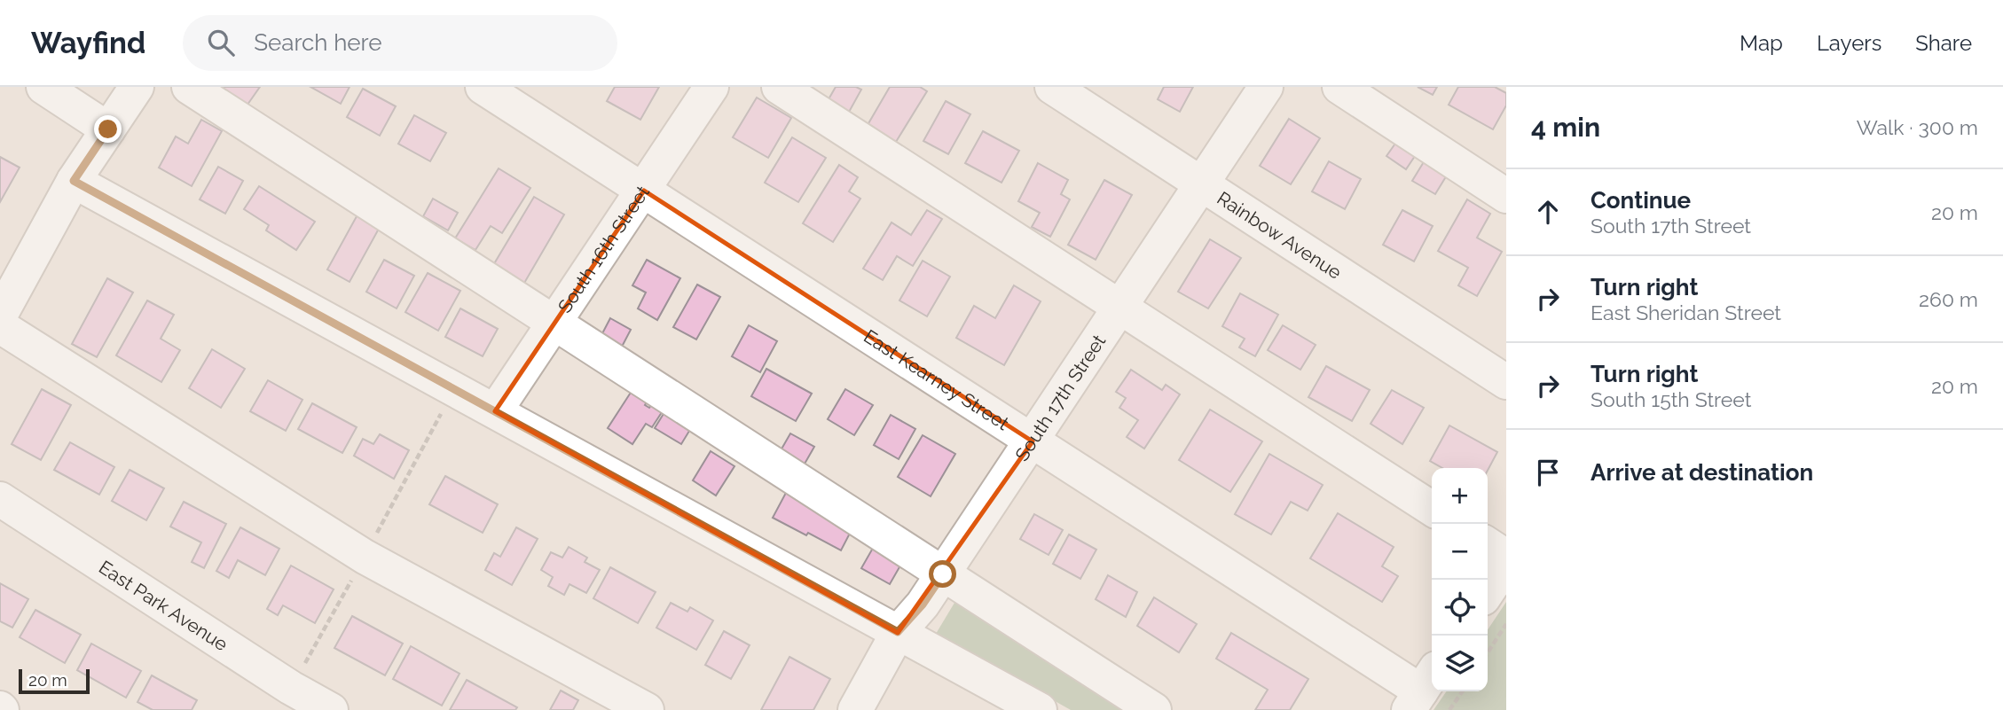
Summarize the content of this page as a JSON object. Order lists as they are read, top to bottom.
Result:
{
  "streets": {
    "street": [
      "Rainbow Avenue",
      "South 16th Street",
      "East Kearney Street",
      "South 17th Street",
      "East Park Avenue"
    ]
  },
  "crossings": [
    ["Rainbow Avenue", "South 17th Street"],
    ["South 16th Street", "East Kearney Street"],
    ["East Kearney Street", "South 17th Street"]
  ],
  "scale_bar": "20 m",
  "page": {
    "header": "Wayfind",
    "search": "Search here",
    "nav": ["Map", "Layers", "Share"],
    "heading": ["4 min", "Walk · 300 m"],
    "list": [
      ["Continue", "South 17th Street", "20 m"],
      ["Turn right", "East Sheridan Street", "260 m"],
      ["Turn right", "South 15th Street", "20 m"],
      "Arrive at destination"
    ],
    "map_buttons": ["+", "−"],
    "scale": "20 m"
  }
}
